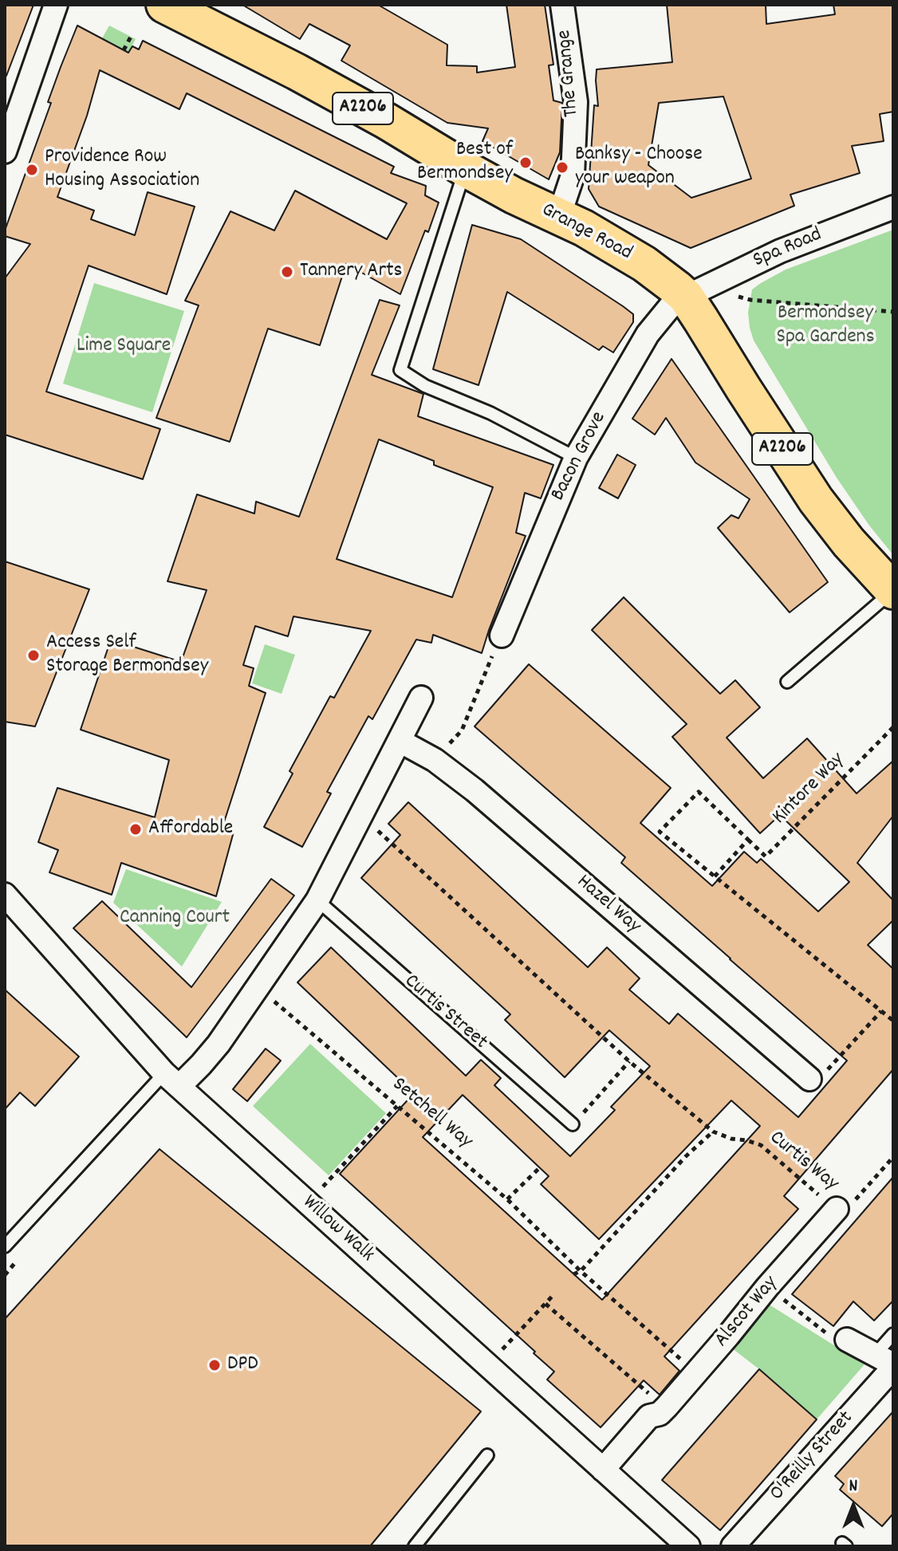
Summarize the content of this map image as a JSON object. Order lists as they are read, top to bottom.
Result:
{
  "streets": {
    "main road": ["A2206", "Grange Road"],
    "street": [
      "The Grange",
      "Spa Road",
      "Bacon Grove",
      "Hazel Way",
      "Willow Walk",
      "Alscot Way",
      "O'Reilly Street"
    ],
    "lane": ["Curtis Street"],
    "path": ["Kintore Way", "Setchell Way", "Curtis Way"]
  },
  "crossings": [
    ["The Grange", "Grange Road"],
    ["Grange Road", "Spa Road"],
    ["Grange Road", "Bacon Grove"],
    ["Spa Road", "Bacon Grove"],
    ["Setchell Way", "Alscot Way"],
    ["Curtis Way", "Alscot Way"],
    ["Willow Walk", "Alscot Way"]
  ],
  "parks": ["Bermondsey Spa Gardens", "Lime Square", "Canning Court"],
  "places": [
    "Best of Bermondsey",
    "Banksy - Choose your weapon",
    "Providence Row Housing Association",
    "Tannery Arts",
    "Access Self Storage Bermondsey",
    "Affordable",
    "DPD"
  ],
  "north": "top"
}
